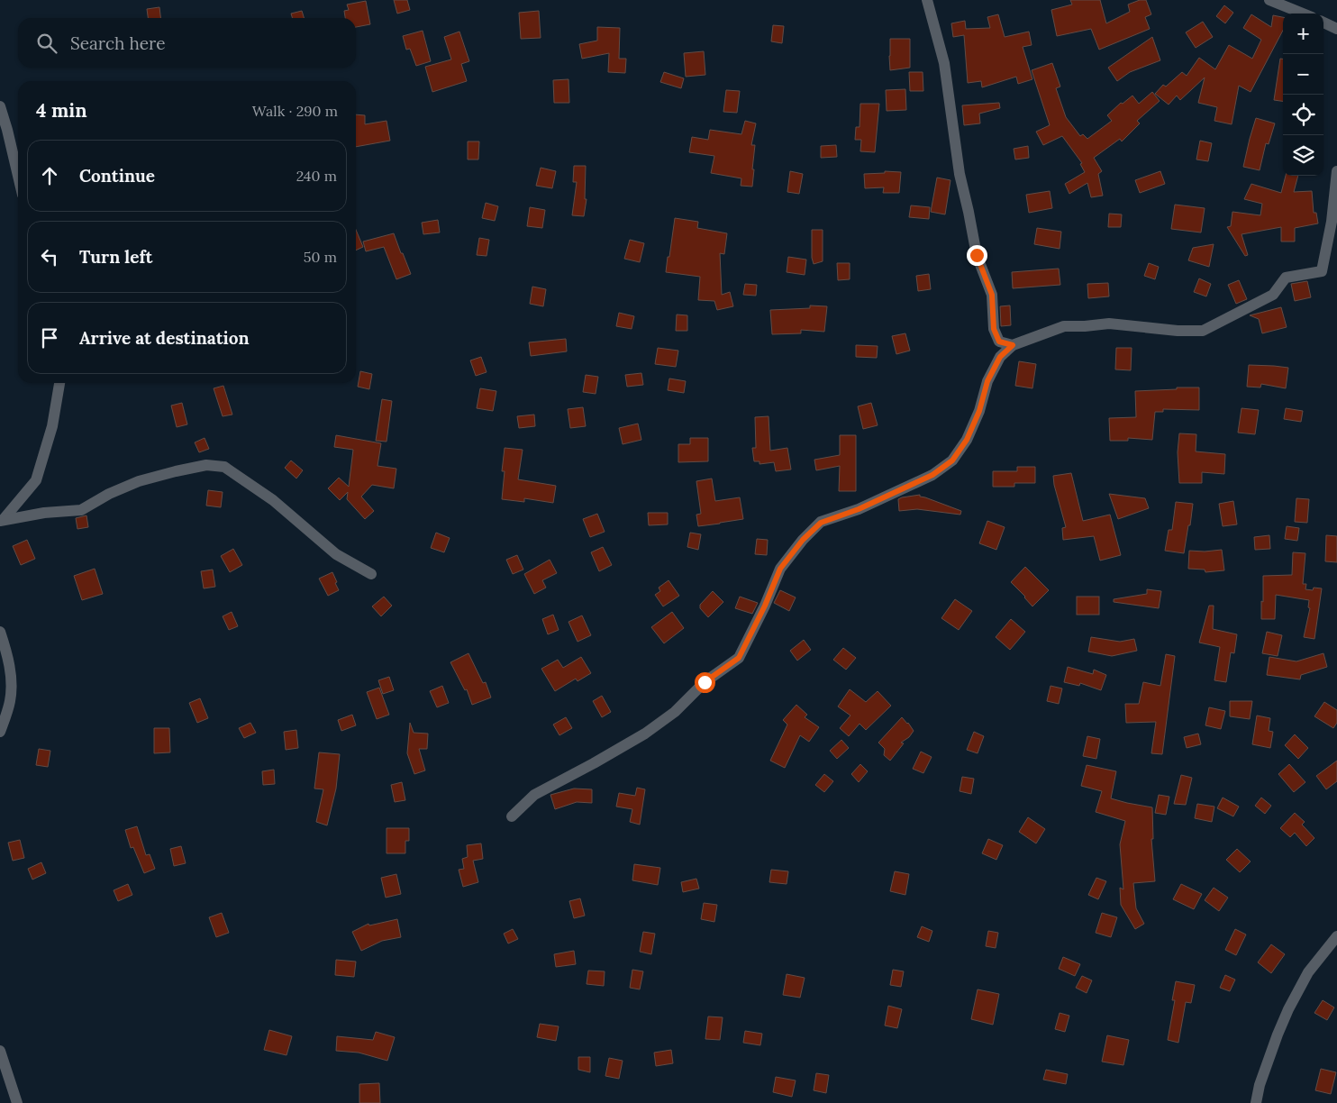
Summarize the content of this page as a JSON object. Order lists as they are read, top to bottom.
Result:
{
  "page": {
    "map_buttons": ["+", "−"],
    "search": "Search here",
    "heading": ["4 min", "Walk · 290 m"],
    "list": [
      ["Continue", "240 m"],
      ["Turn left", "50 m"],
      "Arrive at destination"
    ]
  }
}
